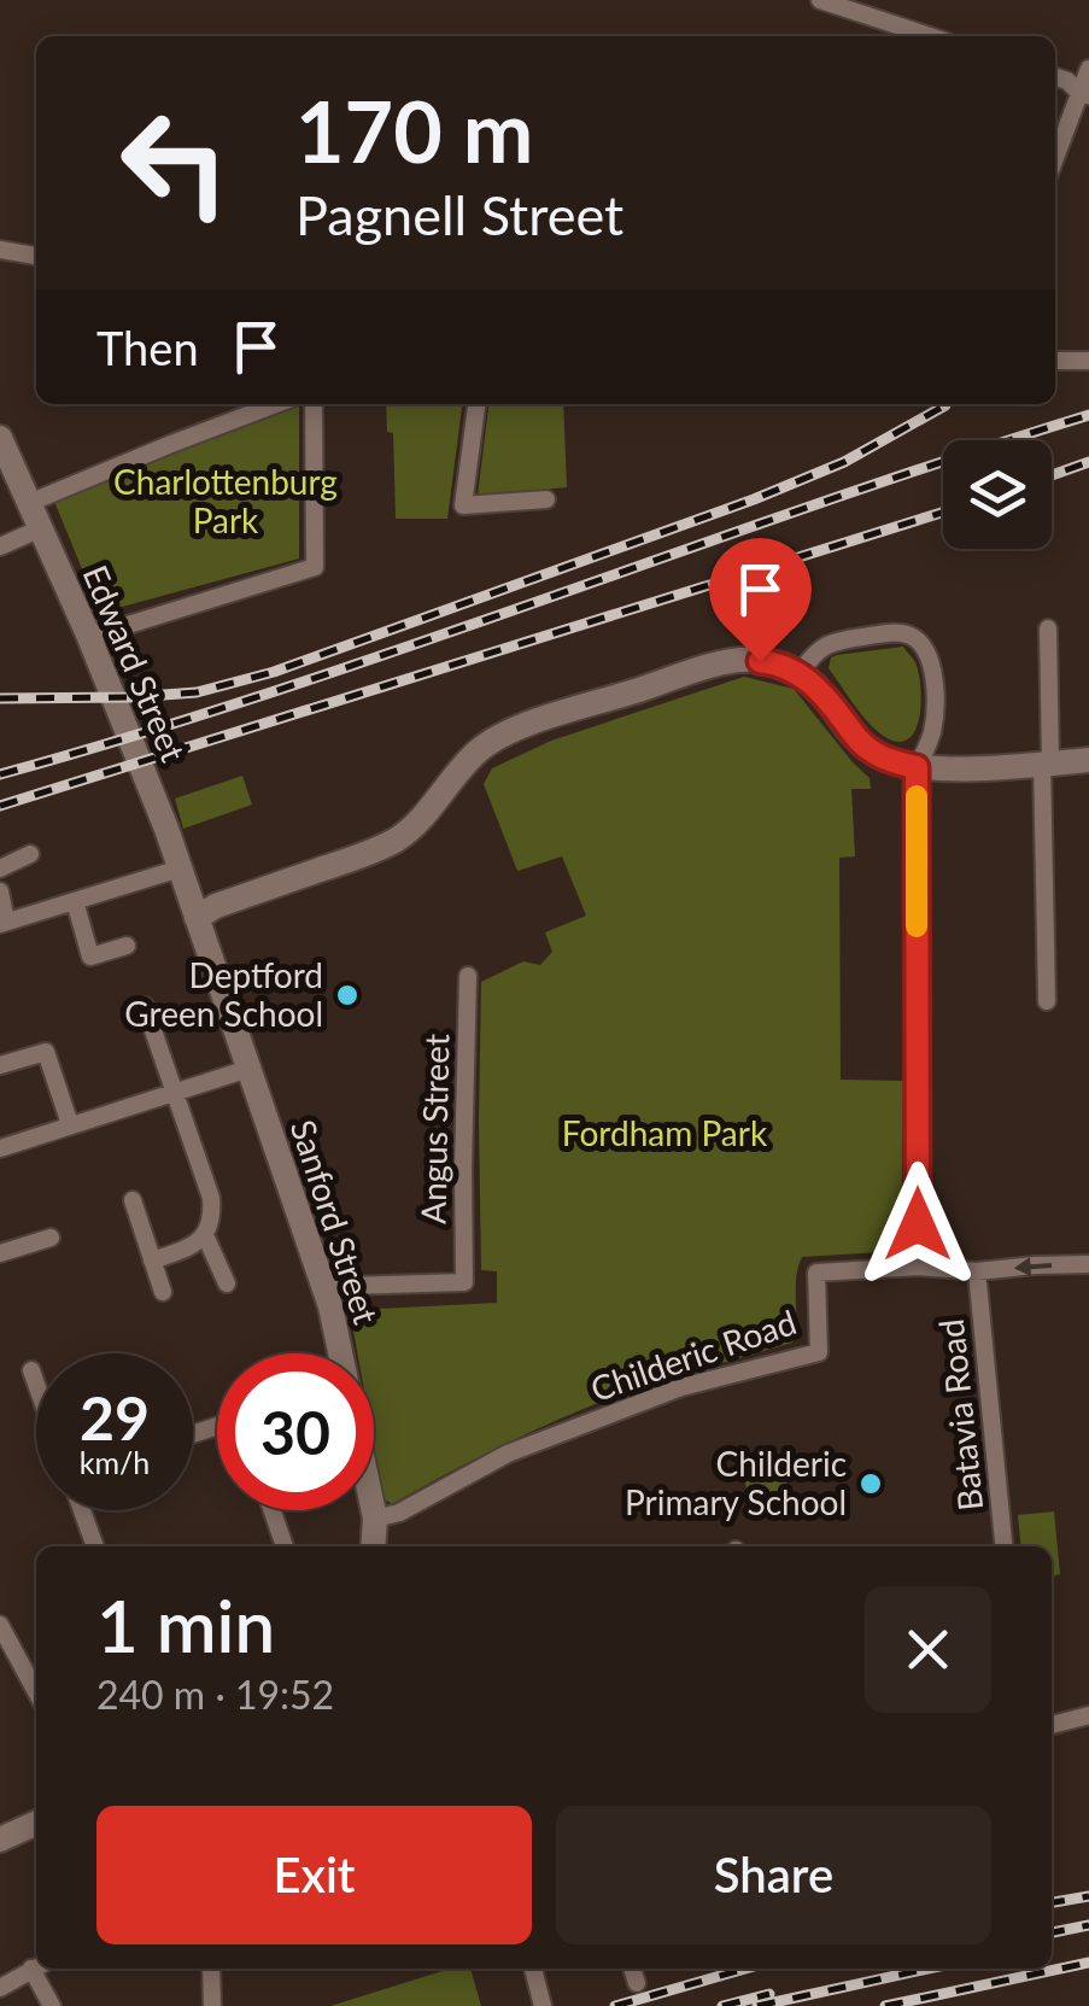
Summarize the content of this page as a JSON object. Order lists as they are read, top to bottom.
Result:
{
  "streets": {
    "main road": ["Edward Street", "Sanford Street"],
    "street": ["Angus Street", "Childeric Road", "Batavia Road"]
  },
  "crossings": [
    ["Edward Street", "Sanford Street"],
    ["Angus Street", "Sanford Street"],
    ["Sanford Street", "Childeric Road"],
    ["Childeric Road", "Batavia Road"]
  ],
  "parks": ["Charlottenburg Park", "Fordham Park"],
  "places": ["Deptford Green School", "Childeric Primary School"],
  "page": {
    "turn": ["170 m", "Pagnell Street"],
    "then": "Then",
    "speed": "29 km/h",
    "limit": "30",
    "heading": ["1 min", "240 m · 19:52"],
    "buttons": ["Exit", "Share"]
  }
}
